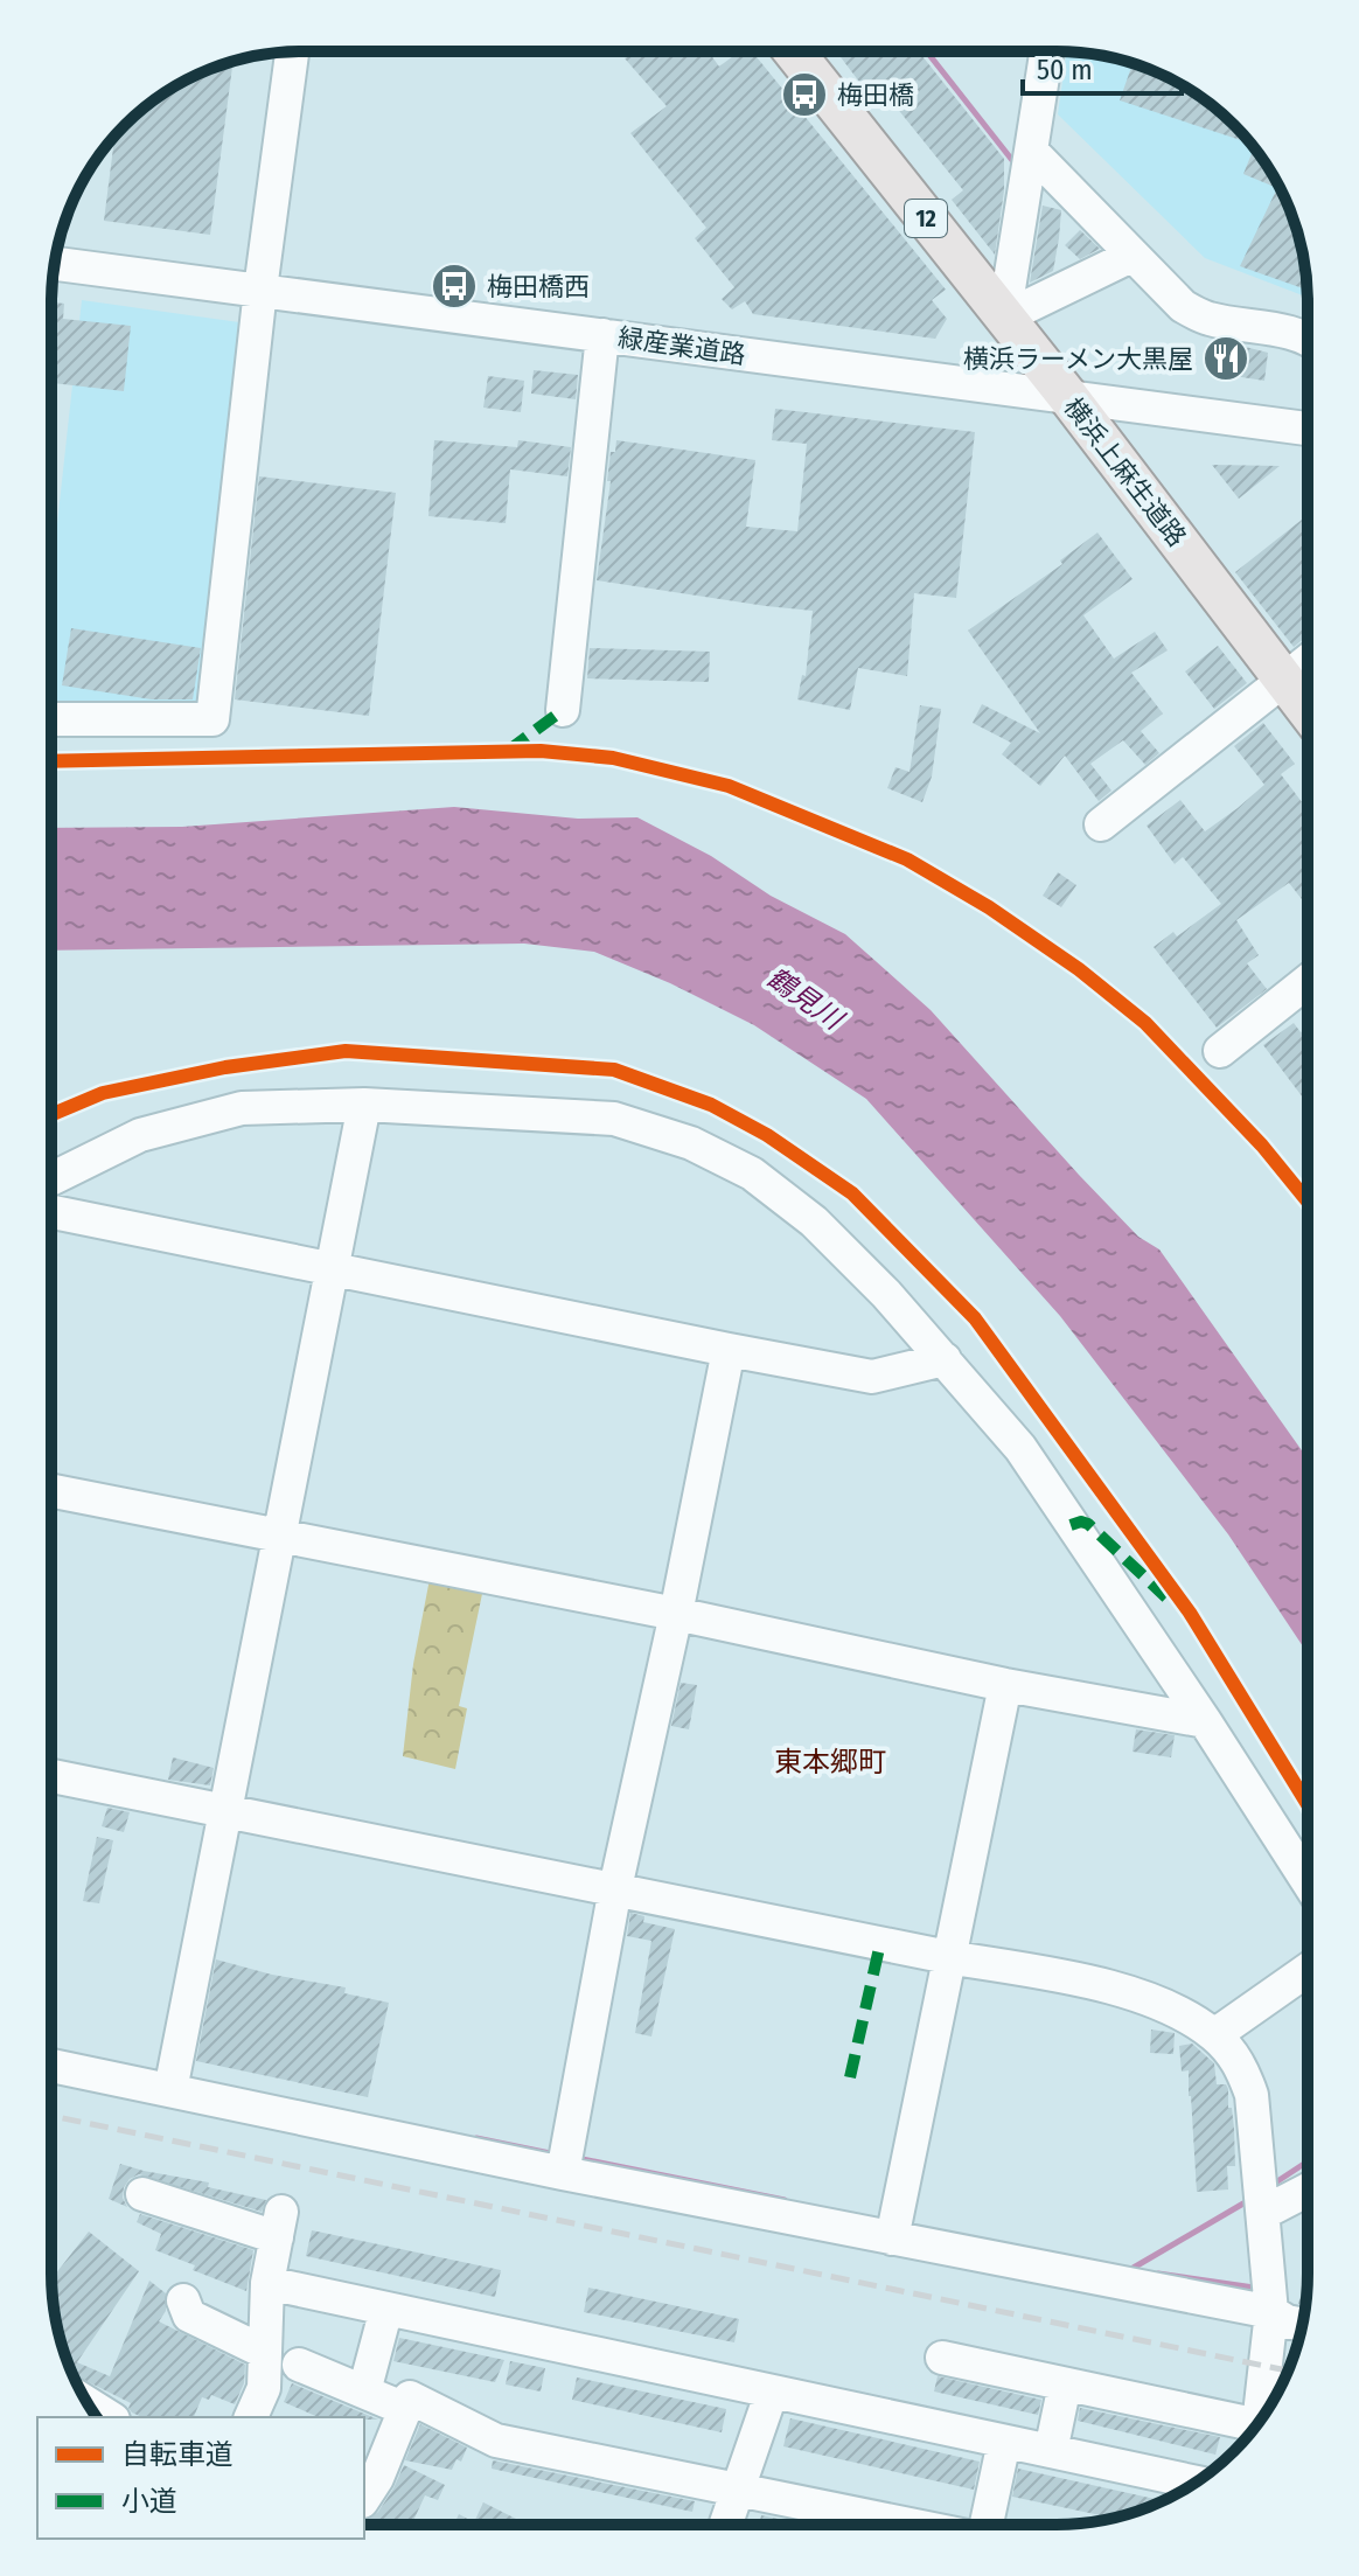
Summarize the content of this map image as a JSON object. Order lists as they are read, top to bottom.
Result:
{
  "streets": {
    "main road": ["12", "横浜上麻生道路"],
    "street": ["緑産業道路"]
  },
  "crossings": [
    ["緑産業道路", "横浜上麻生道路"]
  ],
  "districts": ["東本郷町"],
  "water": ["鶴見川"],
  "places": {
    "bus stop": ["梅田橋", "梅田橋西"],
    "restaurant": ["横浜ラーメン大黒屋"]
  },
  "legend": ["自転車道", "小道"],
  "scale_bar": "50 m"
}
